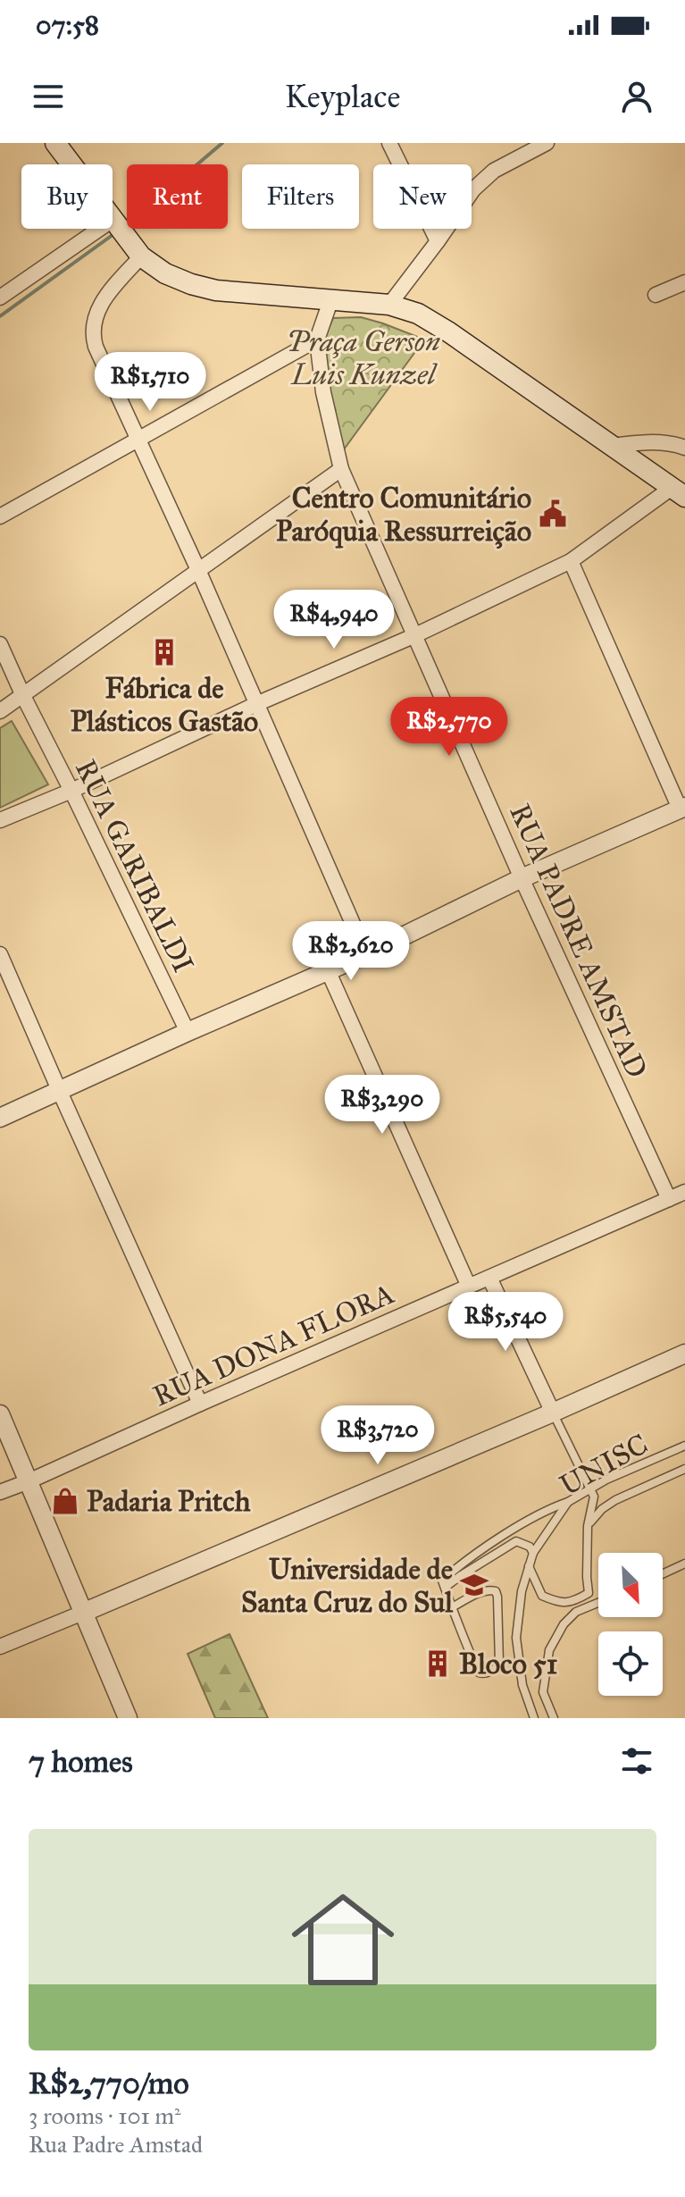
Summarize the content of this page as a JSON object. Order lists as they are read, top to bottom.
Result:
{
  "streets": {
    "street": ["RUA GARIBALDI", "RUA PADRE AMSTAD", "RUA DONA FLORA"],
    "lane": ["UNISC"]
  },
  "crossings": [
    ["RUA PADRE AMSTAD", "RUA DONA FLORA"]
  ],
  "parks": ["Praça Gerson Luis Kunzel"],
  "places": {
    "public building": ["Centro Comunitário Paróquia Ressurreição"],
    "building": ["Fábrica de Plásticos Gastão", "Bloco 51"],
    "shop": ["Padaria Pritch"],
    "school or university": ["Universidade de Santa Cruz do Sul"]
  },
  "north": "bottom right",
  "page": {
    "status": "07:58",
    "header": "Keyplace",
    "chip": [
      "Buy",
      "Rent",
      "Filters",
      "New"
    ],
    "price": [
      "R$1,710",
      "R$4,940",
      "R$2,770",
      "R$2,620",
      "R$3,290",
      "R$5,540",
      "R$3,720"
    ],
    "heading": "7 homes",
    "list": [
      {
        "name": "R$2,770/mo",
        "note": "3 rooms · 101 m² · Rua Padre Amstad"
      }
    ]
  }
}
